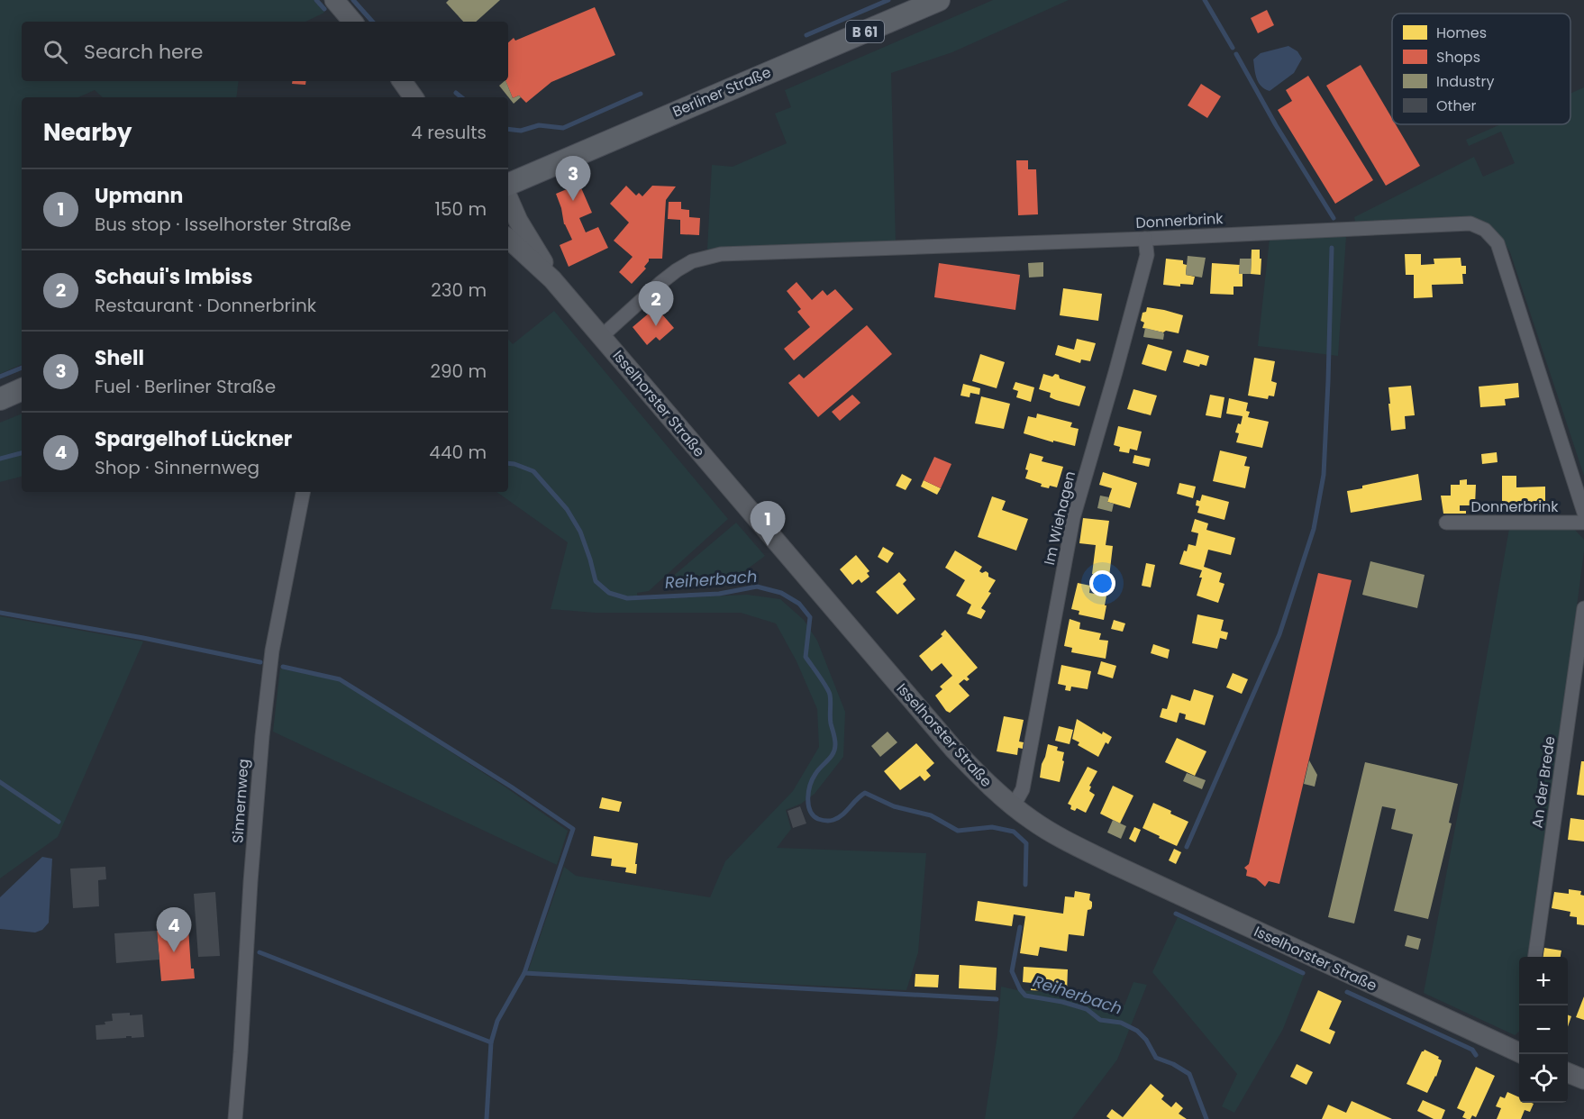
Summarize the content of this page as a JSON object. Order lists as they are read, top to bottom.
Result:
{
  "streets": {
    "main road": ["B 61", "Berliner Straße"],
    "street": [
      "Donnerbrink",
      "Isselhorster Straße",
      "Im Wiehagen",
      "An der Brede",
      "Sinnernweg"
    ]
  },
  "crossings": [
    ["Donnerbrink", "Isselhorster Straße"],
    ["Donnerbrink", "Im Wiehagen"],
    ["Isselhorster Straße", "Im Wiehagen"]
  ],
  "water": ["Reiherbach"],
  "legend": [
    "Homes",
    "Shops",
    "Industry",
    "Other"
  ],
  "page": {
    "search": "Search here",
    "heading": ["Nearby", "4 results"],
    "pins": [
      "3",
      "2",
      "1",
      "4"
    ],
    "list": [
      {
        "mark": "1",
        "name": "Upmann",
        "note": "Bus stop · Isselhorster Straße",
        "value": "150 m"
      },
      {
        "mark": "2",
        "name": "Schaui's Imbiss",
        "note": "Restaurant · Donnerbrink",
        "value": "230 m"
      },
      {
        "mark": "3",
        "name": "Shell",
        "note": "Fuel · Berliner Straße",
        "value": "290 m"
      },
      {
        "mark": "4",
        "name": "Spargelhof Lückner",
        "note": "Shop · Sinnernweg",
        "value": "440 m"
      }
    ],
    "map_buttons": ["+", "−"]
  }
}
